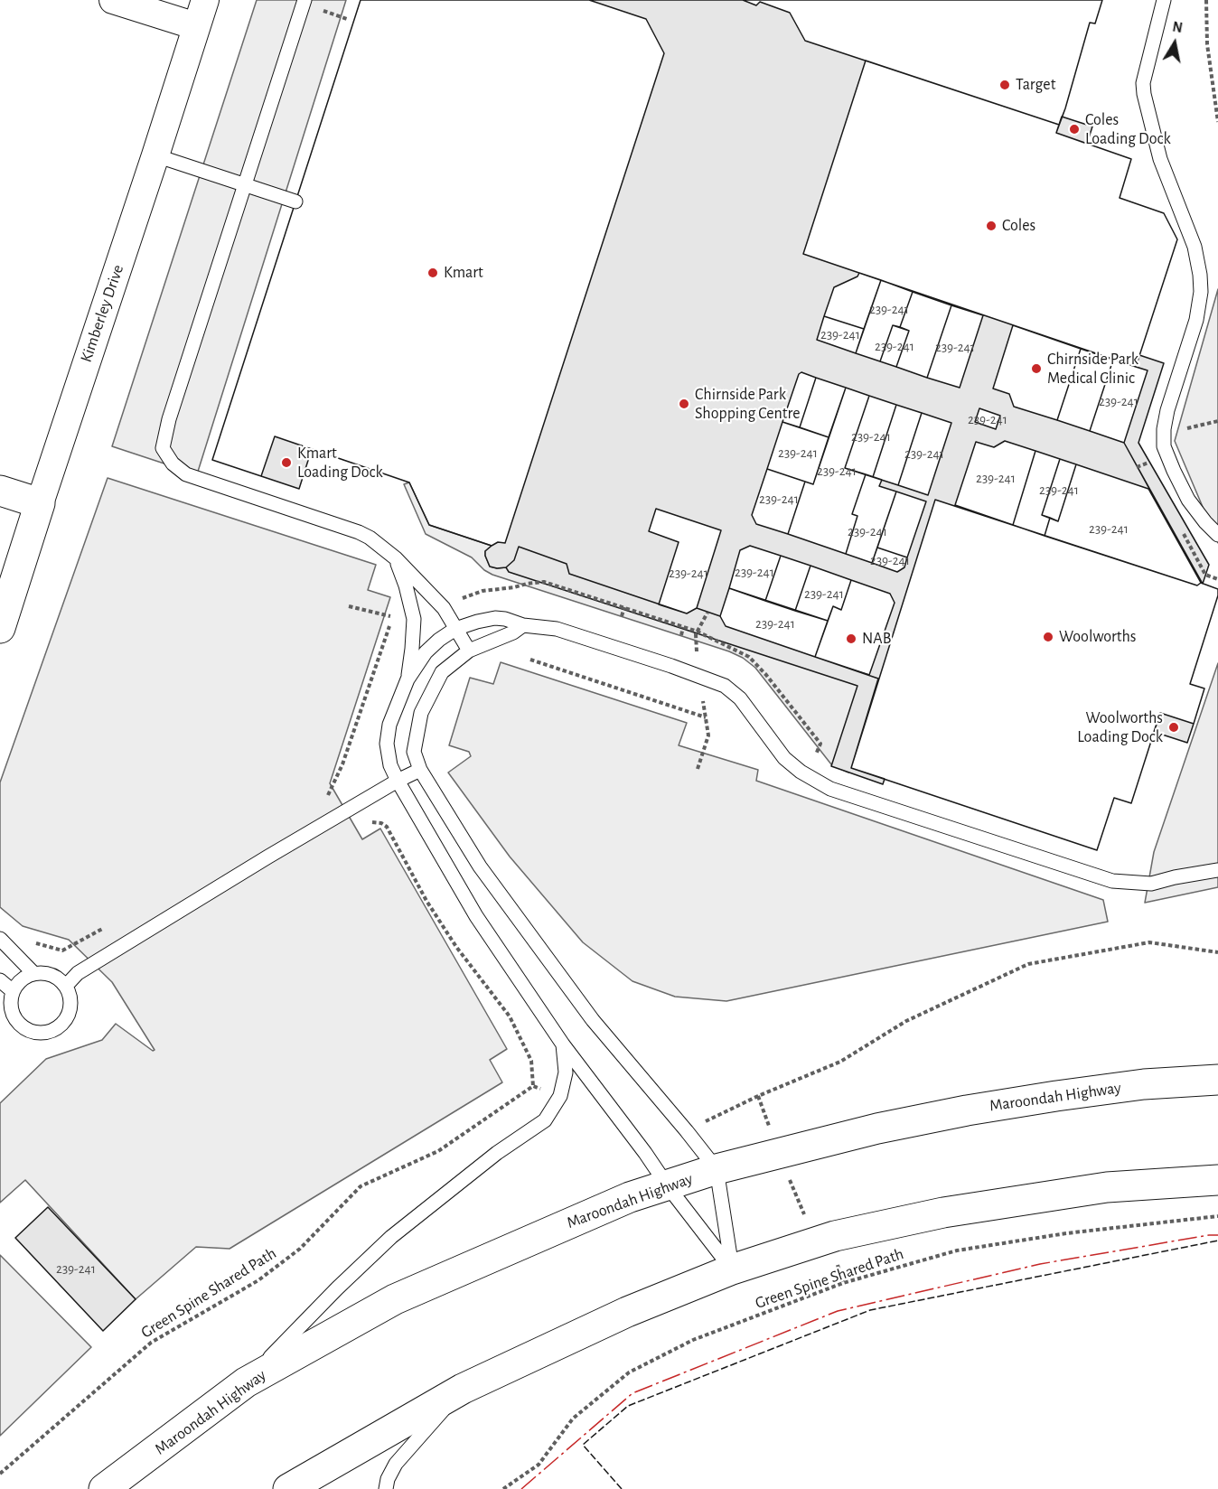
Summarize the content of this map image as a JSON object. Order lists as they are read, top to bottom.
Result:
{
  "streets": {
    "main road": ["Kimberley Drive", "Maroondah Highway"],
    "path": ["Green Spine Shared Path"]
  },
  "places": [
    "Target",
    "Coles Loading Dock",
    "Coles",
    "Kmart",
    "Chirnside Park Medical Clinic",
    "Chirnside Park Shopping Centre",
    "Kmart Loading Dock",
    "Woolworths",
    "NAB",
    "Woolworths Loading Dock"
  ],
  "house_numbers": [
    "239-241",
    "239-241",
    "239-241",
    "239-241",
    "239-241",
    "239-241",
    "239-241",
    "239-241",
    "239-241",
    "239-241",
    "239-241",
    "239-241",
    "239-241",
    "239-241",
    "239-241",
    "239-241",
    "239-241",
    "239-241",
    "239-241",
    "239-241",
    "239-241"
  ],
  "north": "top"
}
